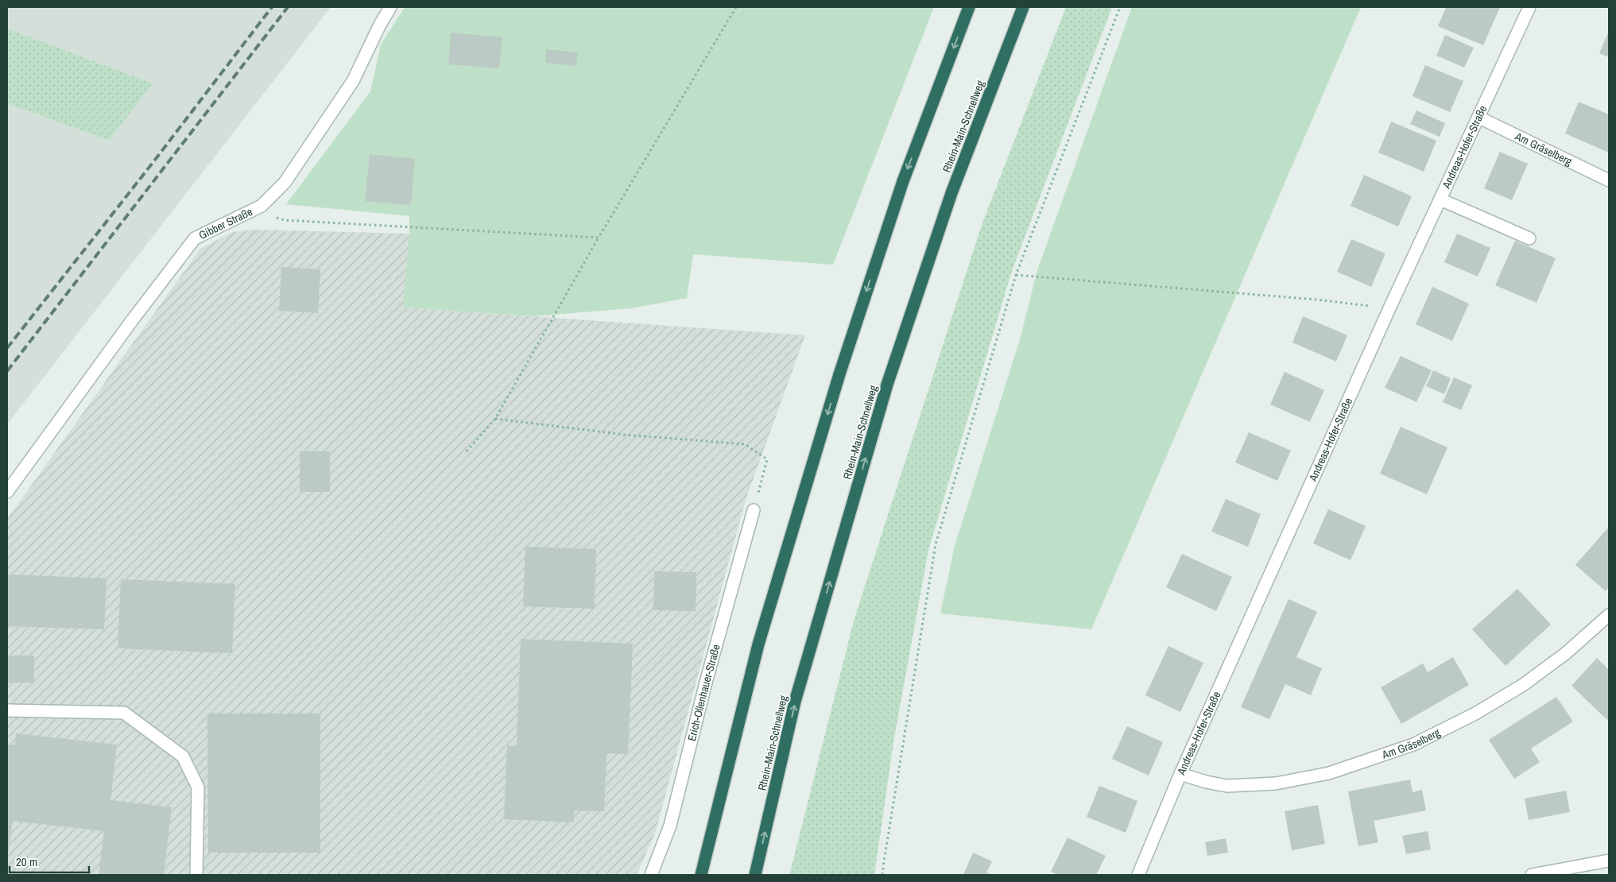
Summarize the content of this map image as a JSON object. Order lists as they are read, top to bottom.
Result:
{
  "streets": {
    "highway": ["Rhein-Main-Schnellweg"],
    "street": [
      "Andreas-Hofer-Straße",
      "Am Gräselberg",
      "Gibber Straße",
      "Erich-Ollenhauer-Straße"
    ]
  },
  "crossings": [
    ["Andreas-Hofer-Straße", "Am Gräselberg"]
  ],
  "scale_bar": "20 m"
}
